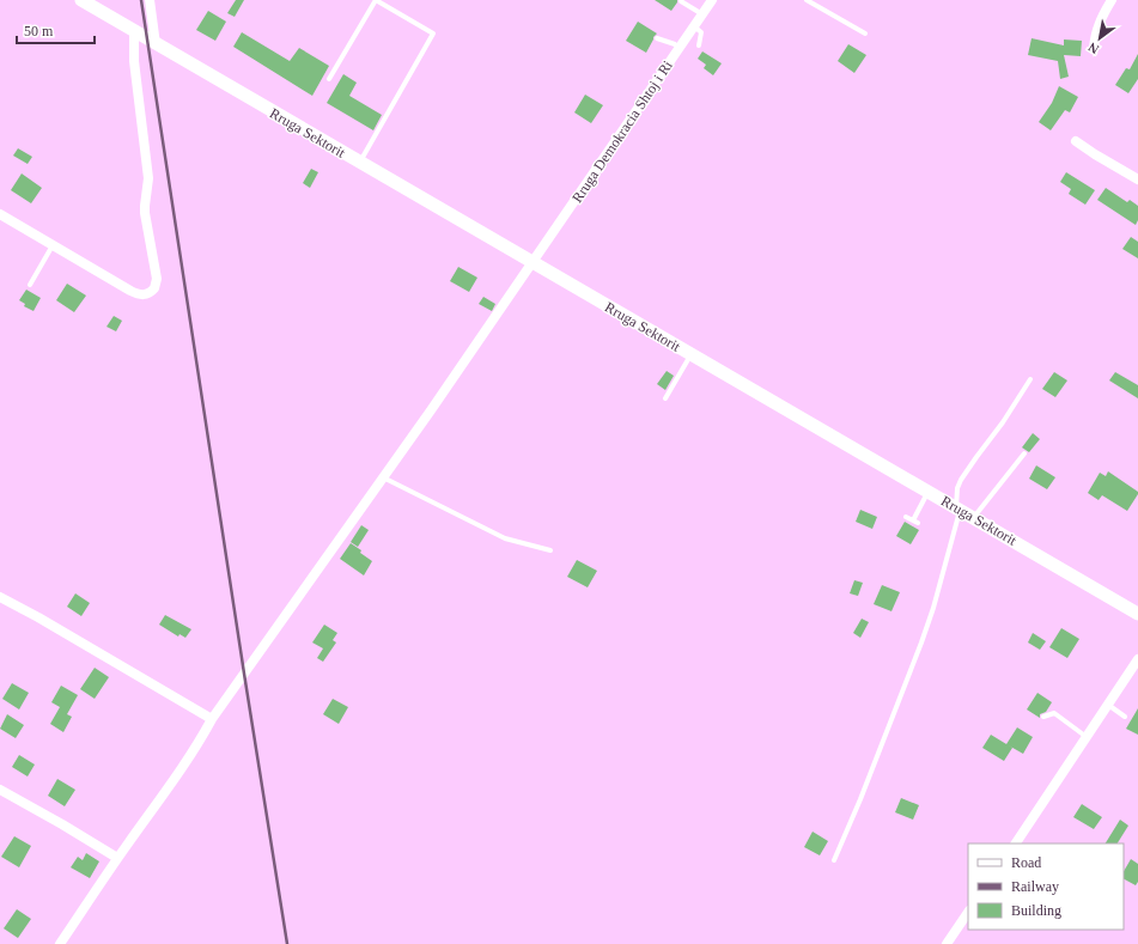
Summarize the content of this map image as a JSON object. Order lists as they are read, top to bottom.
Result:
{
  "streets": {
    "street": ["Rruga Demokracia Shtoj i Ri", "Rruga Sektorit"]
  },
  "crossings": [
    ["Rruga Demokracia Shtoj i Ri", "Rruga Sektorit"]
  ],
  "legend": ["Road", "Railway", "Building"],
  "scale_bar": "50 m",
  "north": "bottom left"
}
